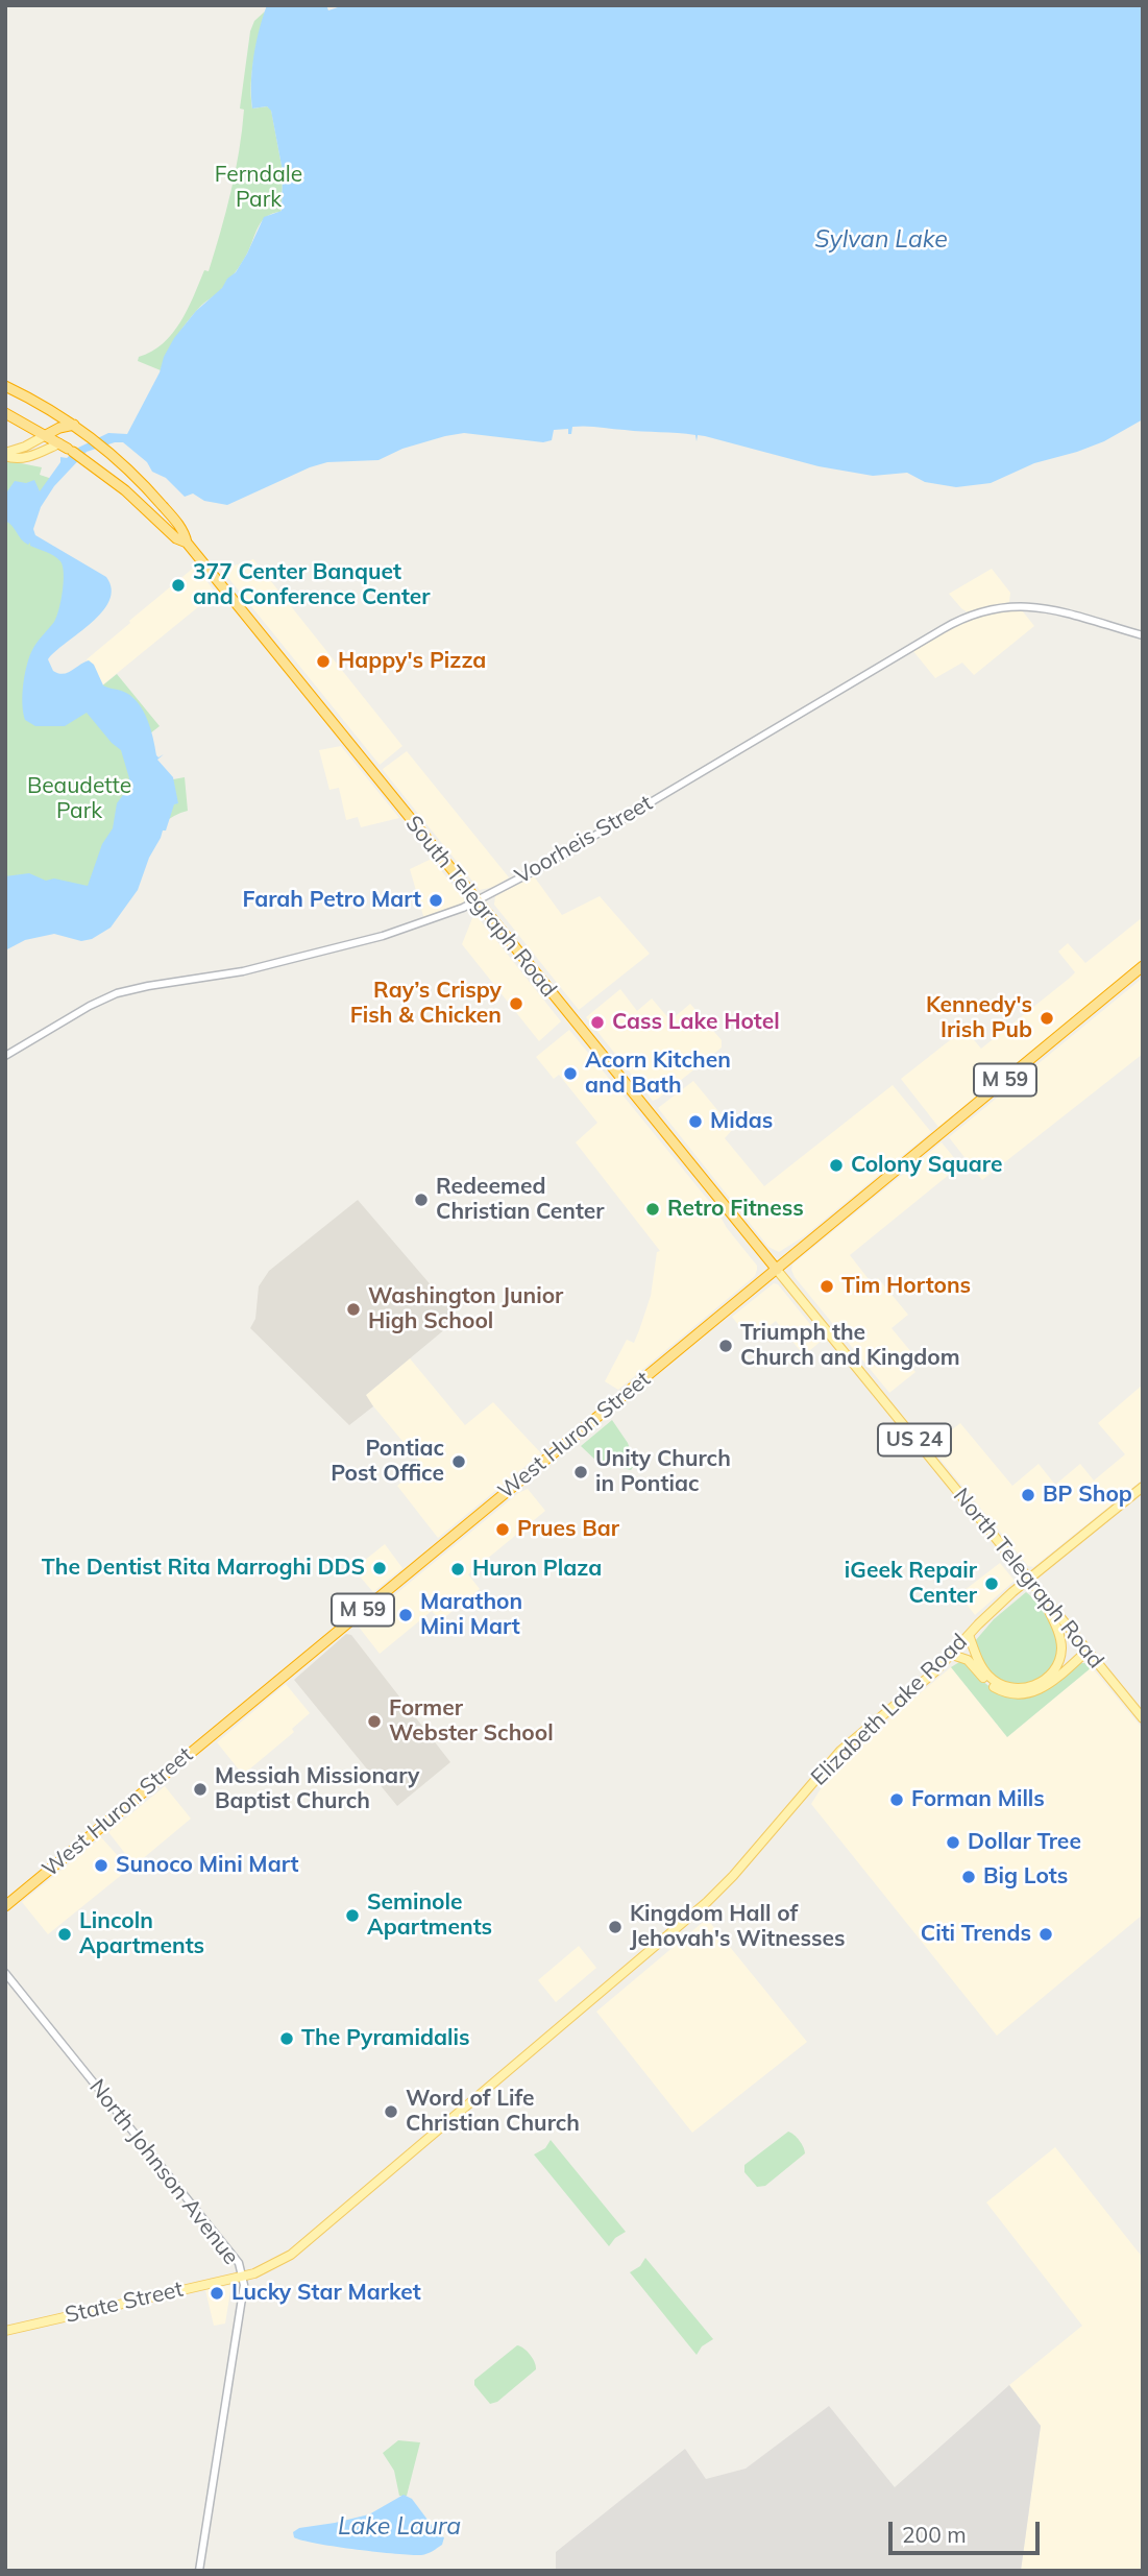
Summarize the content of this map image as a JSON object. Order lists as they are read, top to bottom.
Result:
{
  "streets": {
    "highway": [
      "South Telegraph Road",
      "M 59",
      "West Huron Street",
      "US 24"
    ],
    "main road": ["North Telegraph Road", "Elizabeth Lake Road", "State Street"],
    "street": ["Voorheis Street", "North Johnson Avenue"]
  },
  "crossings": [
    ["Voorheis Street", "South Telegraph Road"],
    ["South Telegraph Road", "West Huron Street"],
    ["South Telegraph Road", "US 24"],
    ["South Telegraph Road", "North Telegraph Road"],
    ["West Huron Street", "North Telegraph Road"],
    ["North Telegraph Road", "Elizabeth Lake Road"],
    ["Elizabeth Lake Road", "North Johnson Avenue"],
    ["Elizabeth Lake Road", "State Street"],
    ["North Johnson Avenue", "State Street"]
  ],
  "water": ["Sylvan Lake", "Lake Laura"],
  "parks": ["Ferndale Park", "Beaudette Park"],
  "places": [
    "377 Center Banquet and Conference Center",
    "Happy's Pizza",
    "Farah Petro Mart",
    "Ray’s Crispy Fish & Chicken",
    "Kennedy's Irish Pub",
    "Cass Lake Hotel",
    "Acorn Kitchen and Bath",
    "Midas",
    "Colony Square",
    "Redeemed Christian Center",
    "Retro Fitness",
    "Tim Hortons",
    "Washington Junior High School",
    "Triumph the Church and Kingdom",
    "Pontiac Post Office",
    "Unity Church in Pontiac",
    "BP Shop",
    "Prues Bar",
    "The Dentist Rita Marroghi DDS",
    "Huron Plaza",
    "iGeek Repair Center",
    "Marathon Mini Mart",
    "Former Webster School",
    "Messiah Missionary Baptist Church",
    "Forman Mills",
    "Dollar Tree",
    "Sunoco Mini Mart",
    "Big Lots",
    "Seminole Apartments",
    "Kingdom Hall of Jehovah's Witnesses",
    "Lincoln Apartments",
    "Citi Trends",
    "The Pyramidalis",
    "Word of Life Christian Church",
    "Lucky Star Market"
  ],
  "scale_bar": "200 m"
}
